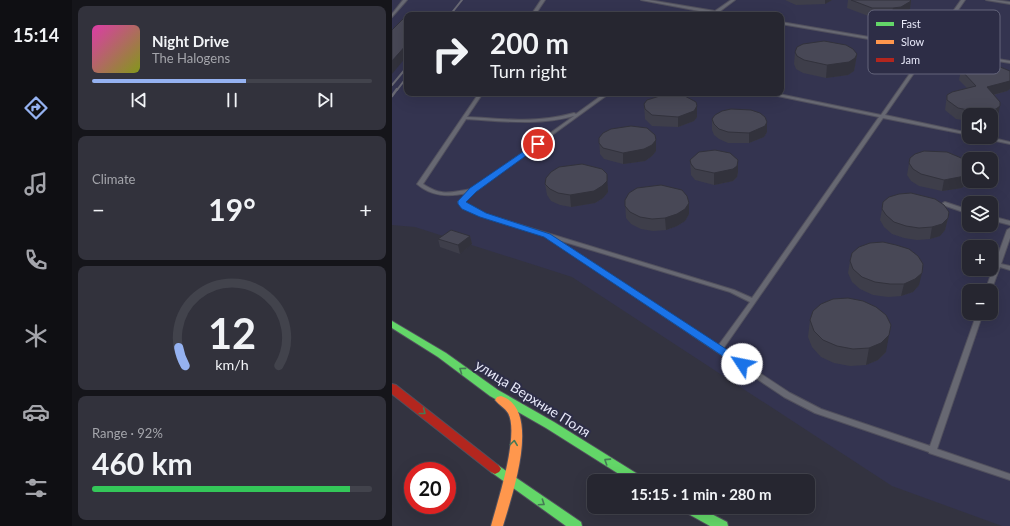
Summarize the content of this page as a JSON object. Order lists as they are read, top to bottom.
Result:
{
  "streets": {
    "main road": ["улица Верхние Поля"]
  },
  "legend": ["Fast", "Slow", "Jam"],
  "page": {
    "tabs": "15:14",
    "turn": ["200 m", "Turn right"],
    "song": ["Night Drive", "The Halogens"],
    "map_buttons": ["+", "−"],
    "tile": [
      "Climate",
      ["Range · 92%", "460 km"]
    ],
    "heat": ["−", "19°", "+"],
    "limit": "20",
    "trip": "15:15 · 1 min · 280 m",
    "gauge": ["12", "km/h"]
  }
}
